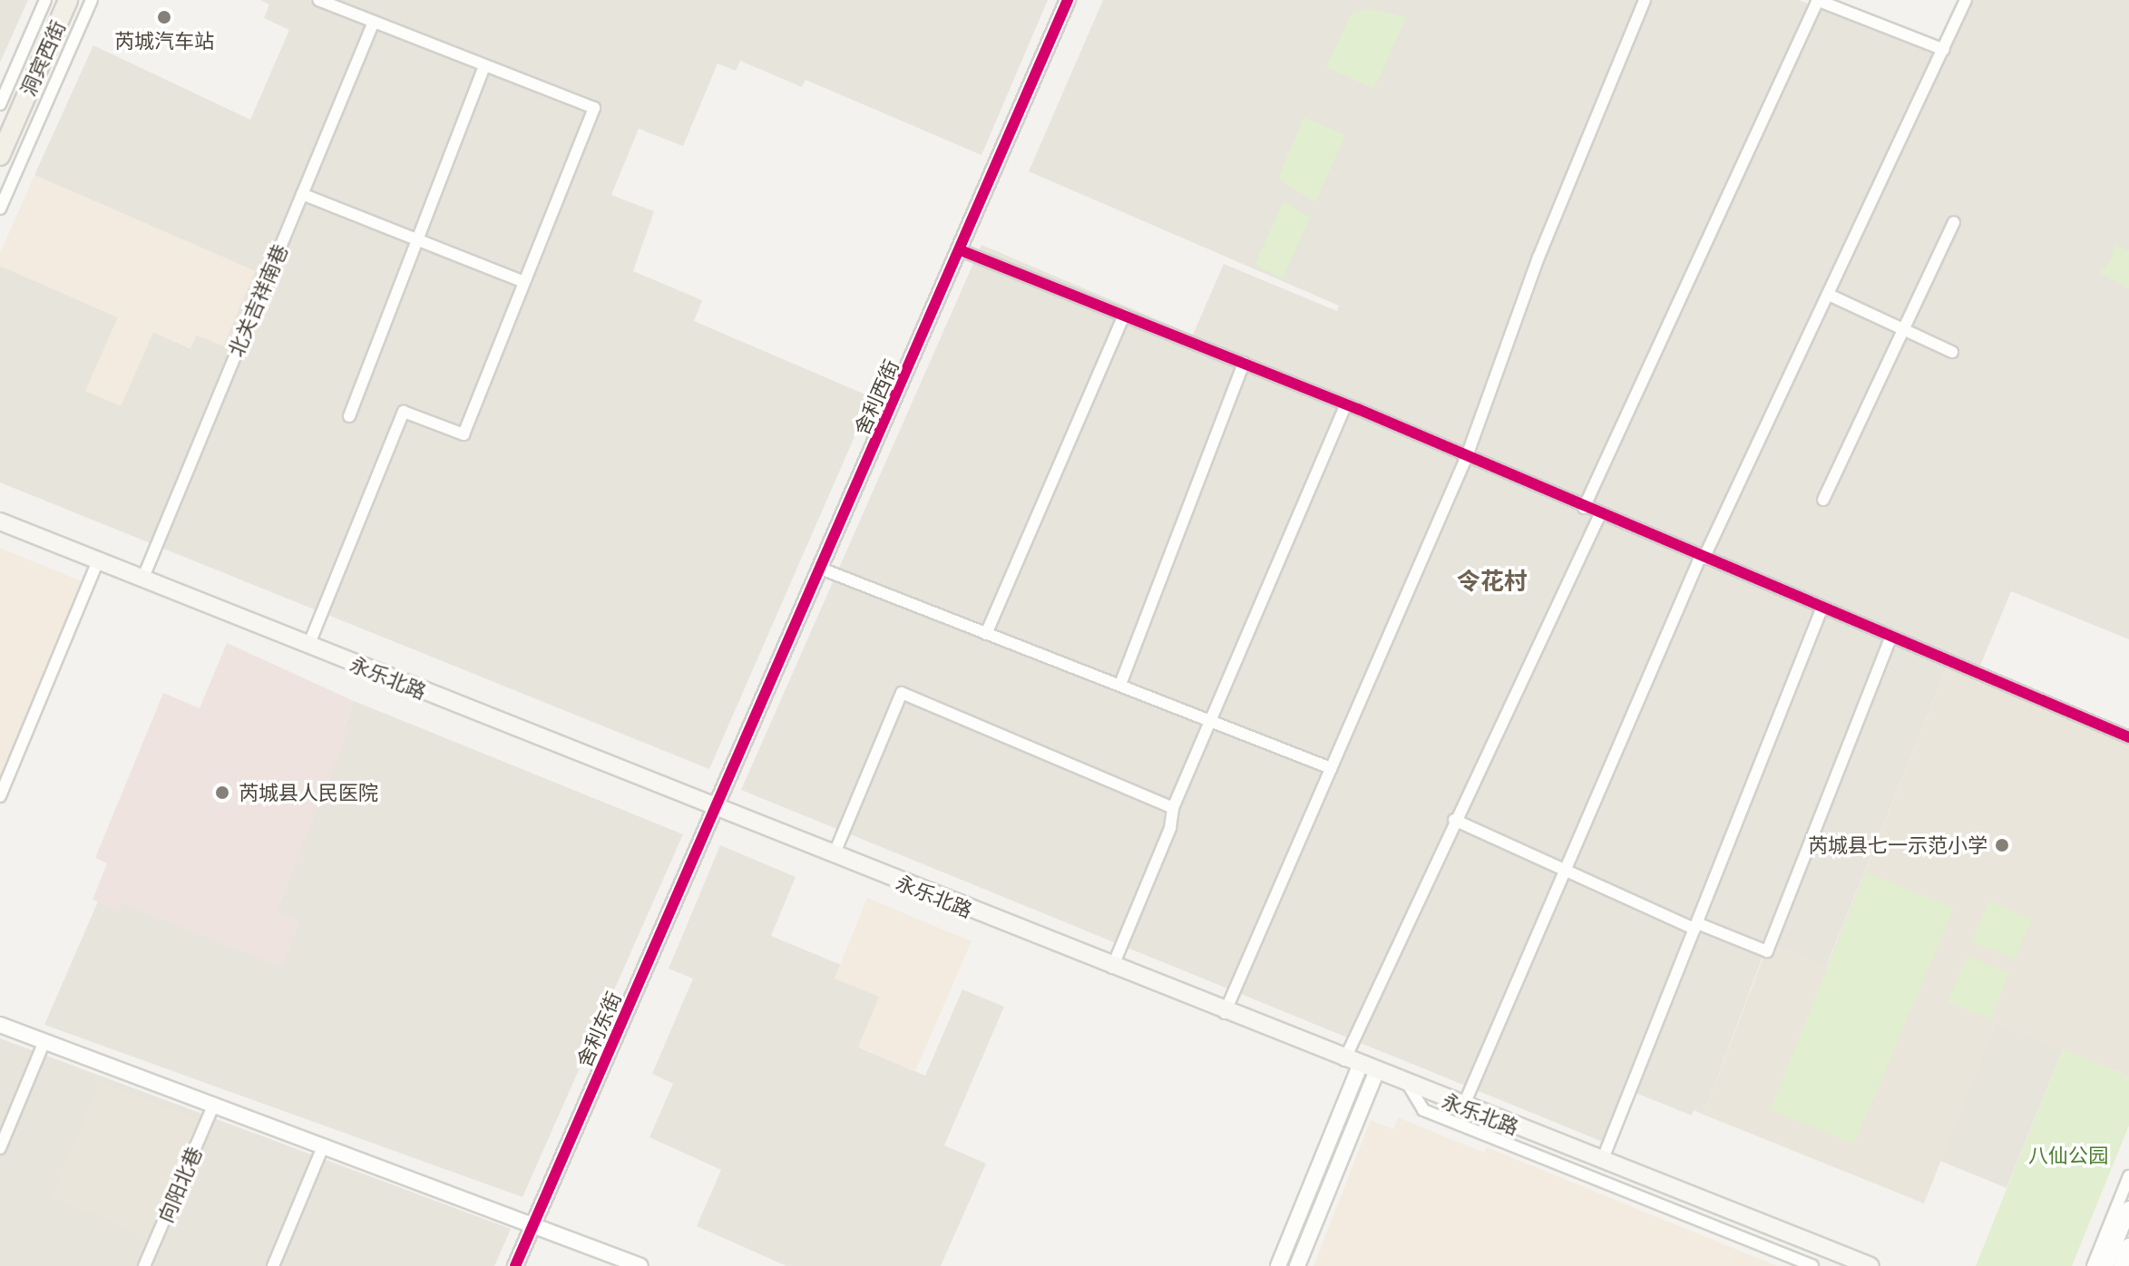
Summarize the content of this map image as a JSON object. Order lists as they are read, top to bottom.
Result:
{
  "streets": {
    "main road": ["洞宾西街", "永乐北路"],
    "street": [
      "北关吉祥南巷",
      "舍利西街",
      "舍利东街",
      "向阳北巷"
    ]
  },
  "crossings": [
    ["北关吉祥南巷", "永乐北路"],
    ["舍利西街", "永乐北路"],
    ["舍利西街", "舍利东街"],
    ["永乐北路", "舍利东街"]
  ],
  "districts": ["令花村"],
  "parks": ["八仙公园"],
  "places": ["芮城汽车站", "芮城县人民医院", "芮城县七一示范小学"]
}
